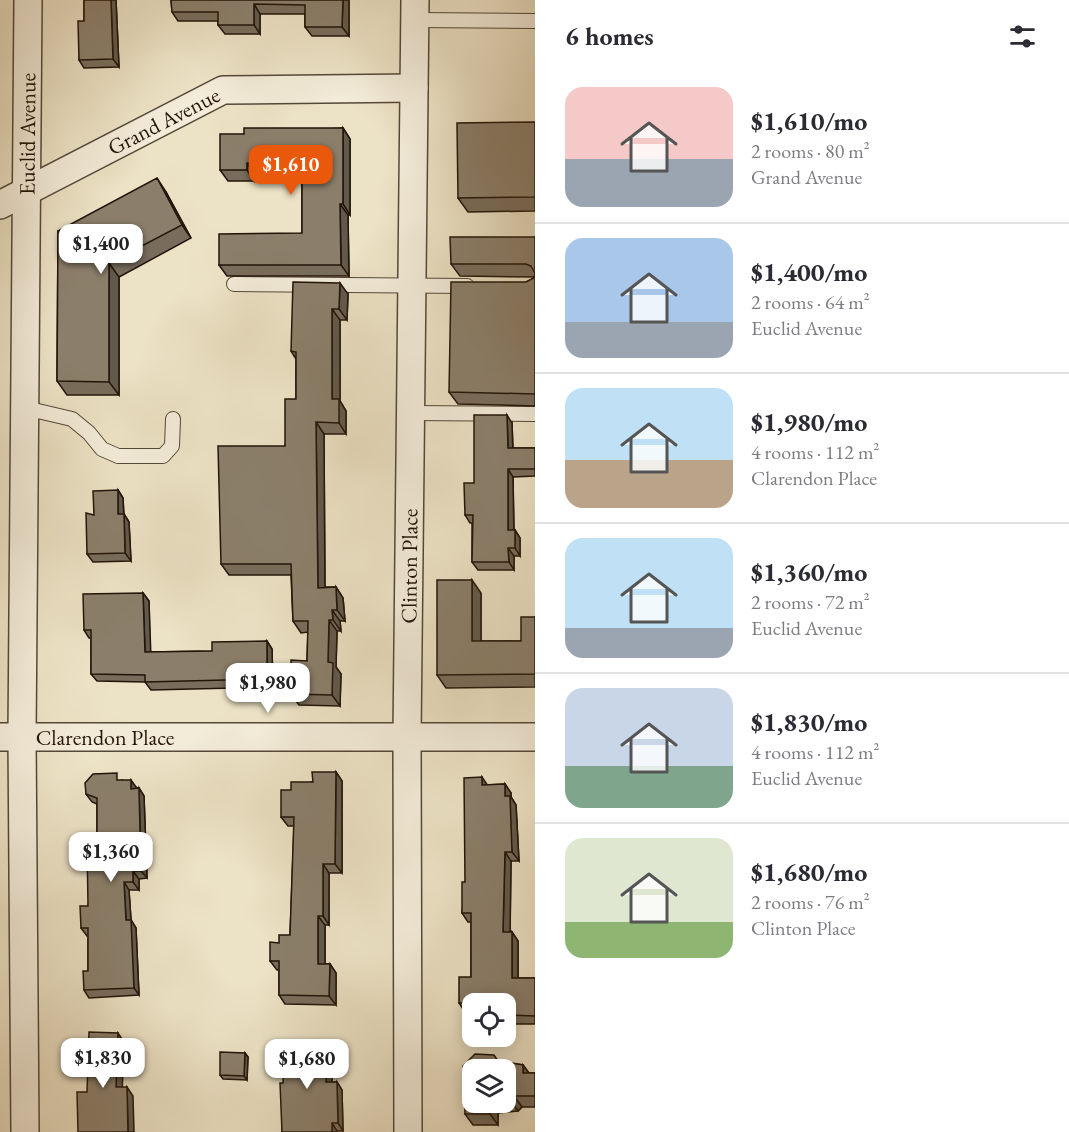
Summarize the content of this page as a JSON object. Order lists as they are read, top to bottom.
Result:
{
  "streets": {
    "street": [
      "Grand Avenue",
      "Euclid Avenue",
      "Clinton Place",
      "Clarendon Place"
    ]
  },
  "crossings": [
    ["Grand Avenue", "Euclid Avenue"],
    ["Grand Avenue", "Clinton Place"],
    ["Euclid Avenue", "Clarendon Place"],
    ["Clinton Place", "Clarendon Place"]
  ],
  "page": {
    "heading": "6 homes",
    "list": [
      {
        "name": "$1,610/mo",
        "note": "2 rooms · 80 m² · Grand Avenue"
      },
      {
        "name": "$1,400/mo",
        "note": "2 rooms · 64 m² · Euclid Avenue"
      },
      {
        "name": "$1,980/mo",
        "note": "4 rooms · 112 m² · Clarendon Place"
      },
      {
        "name": "$1,360/mo",
        "note": "2 rooms · 72 m² · Euclid Avenue"
      },
      {
        "name": "$1,830/mo",
        "note": "4 rooms · 112 m² · Euclid Avenue"
      },
      {
        "name": "$1,680/mo",
        "note": "2 rooms · 76 m² · Clinton Place"
      }
    ],
    "price": [
      "$1,610",
      "$1,400",
      "$1,980",
      "$1,360",
      "$1,830",
      "$1,680"
    ]
  }
}
